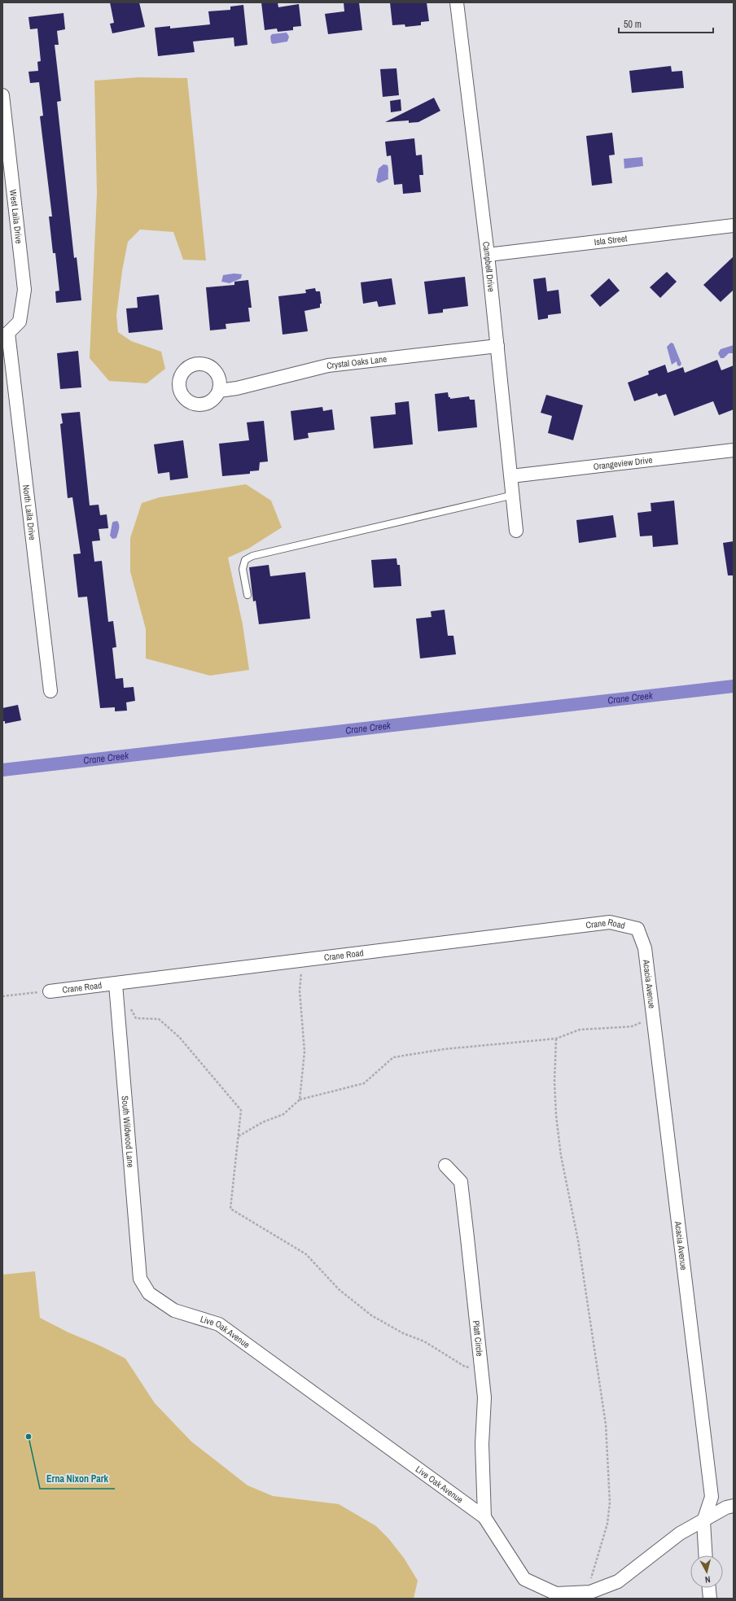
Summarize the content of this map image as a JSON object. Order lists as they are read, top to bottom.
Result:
{
  "streets": {
    "street": [
      "West Laila Drive",
      "Isla Street",
      "Campbell Drive",
      "Crystal Oaks Lane",
      "Orangeview Drive",
      "North Laila Drive",
      "Crane Road",
      "Acacia Avenue",
      "South Wildwood Lane",
      "Live Oak Avenue",
      "Platt Circle"
    ]
  },
  "crossings": [
    ["West Laila Drive", "North Laila Drive"],
    ["Isla Street", "Campbell Drive"],
    ["Campbell Drive", "Crystal Oaks Lane"],
    ["Campbell Drive", "Orangeview Drive"],
    ["Crane Road", "Acacia Avenue"],
    ["Crane Road", "South Wildwood Lane"],
    ["Acacia Avenue", "Live Oak Avenue"],
    ["South Wildwood Lane", "Live Oak Avenue"],
    ["Live Oak Avenue", "Platt Circle"]
  ],
  "water": ["Crane Creek"],
  "places": ["Erna Nixon Park"],
  "scale_bar": "50 m",
  "north": "bottom"
}
